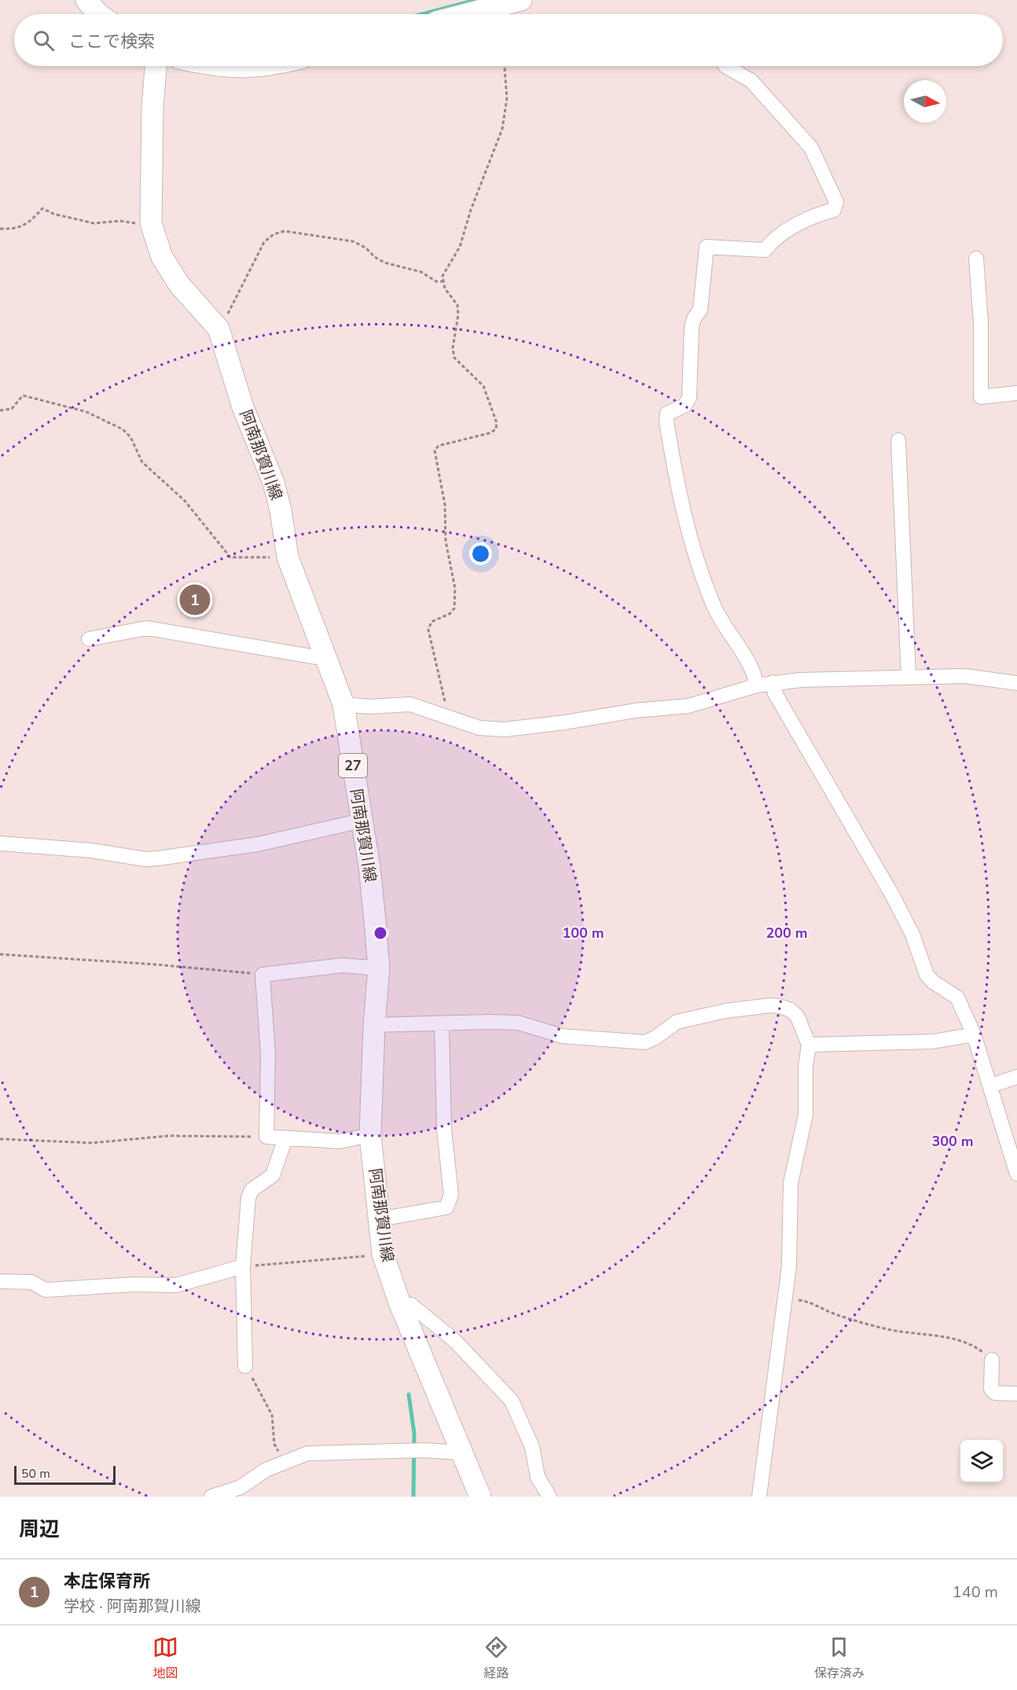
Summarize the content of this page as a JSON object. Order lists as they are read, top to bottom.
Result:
{
  "streets": {
    "main road": ["阿南那賀川線", "27"]
  },
  "scale_bar": "50 m",
  "north": "right",
  "page": {
    "search": "ここで検索",
    "pins": "1",
    "scale": "50 m",
    "heading": "周辺",
    "list": [
      {
        "mark": "1",
        "name": "本庄保育所",
        "note": "学校 · 阿南那賀川線",
        "value": "140 m"
      }
    ],
    "nav": ["地図", "経路", "保存済み"]
  },
  "rings": ["100 m", "200 m", "300 m"]
}
